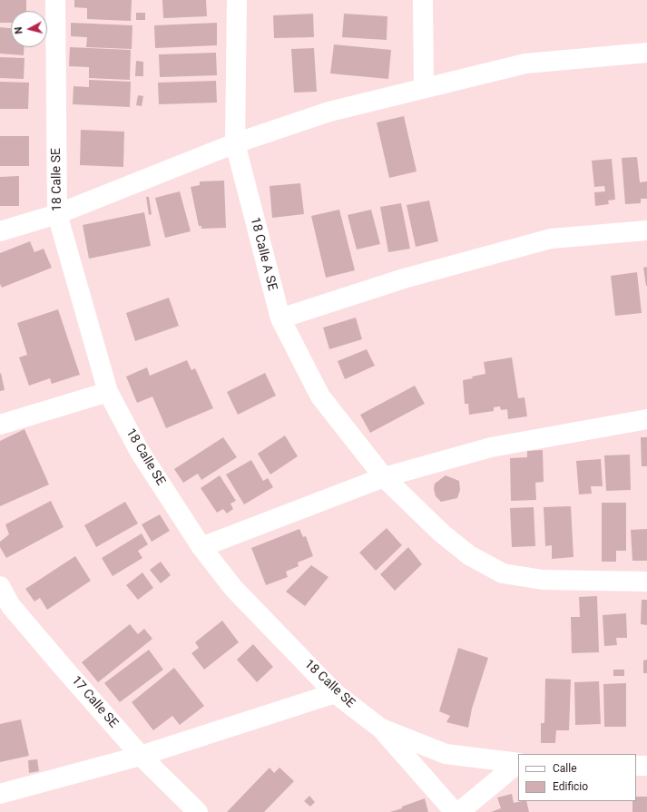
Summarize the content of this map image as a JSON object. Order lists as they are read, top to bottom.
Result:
{
  "streets": {
    "street": ["18 Calle SE", "18 Calle A SE", "17 Calle SE"]
  },
  "legend": ["Calle", "Edificio"],
  "north": "left"
}
